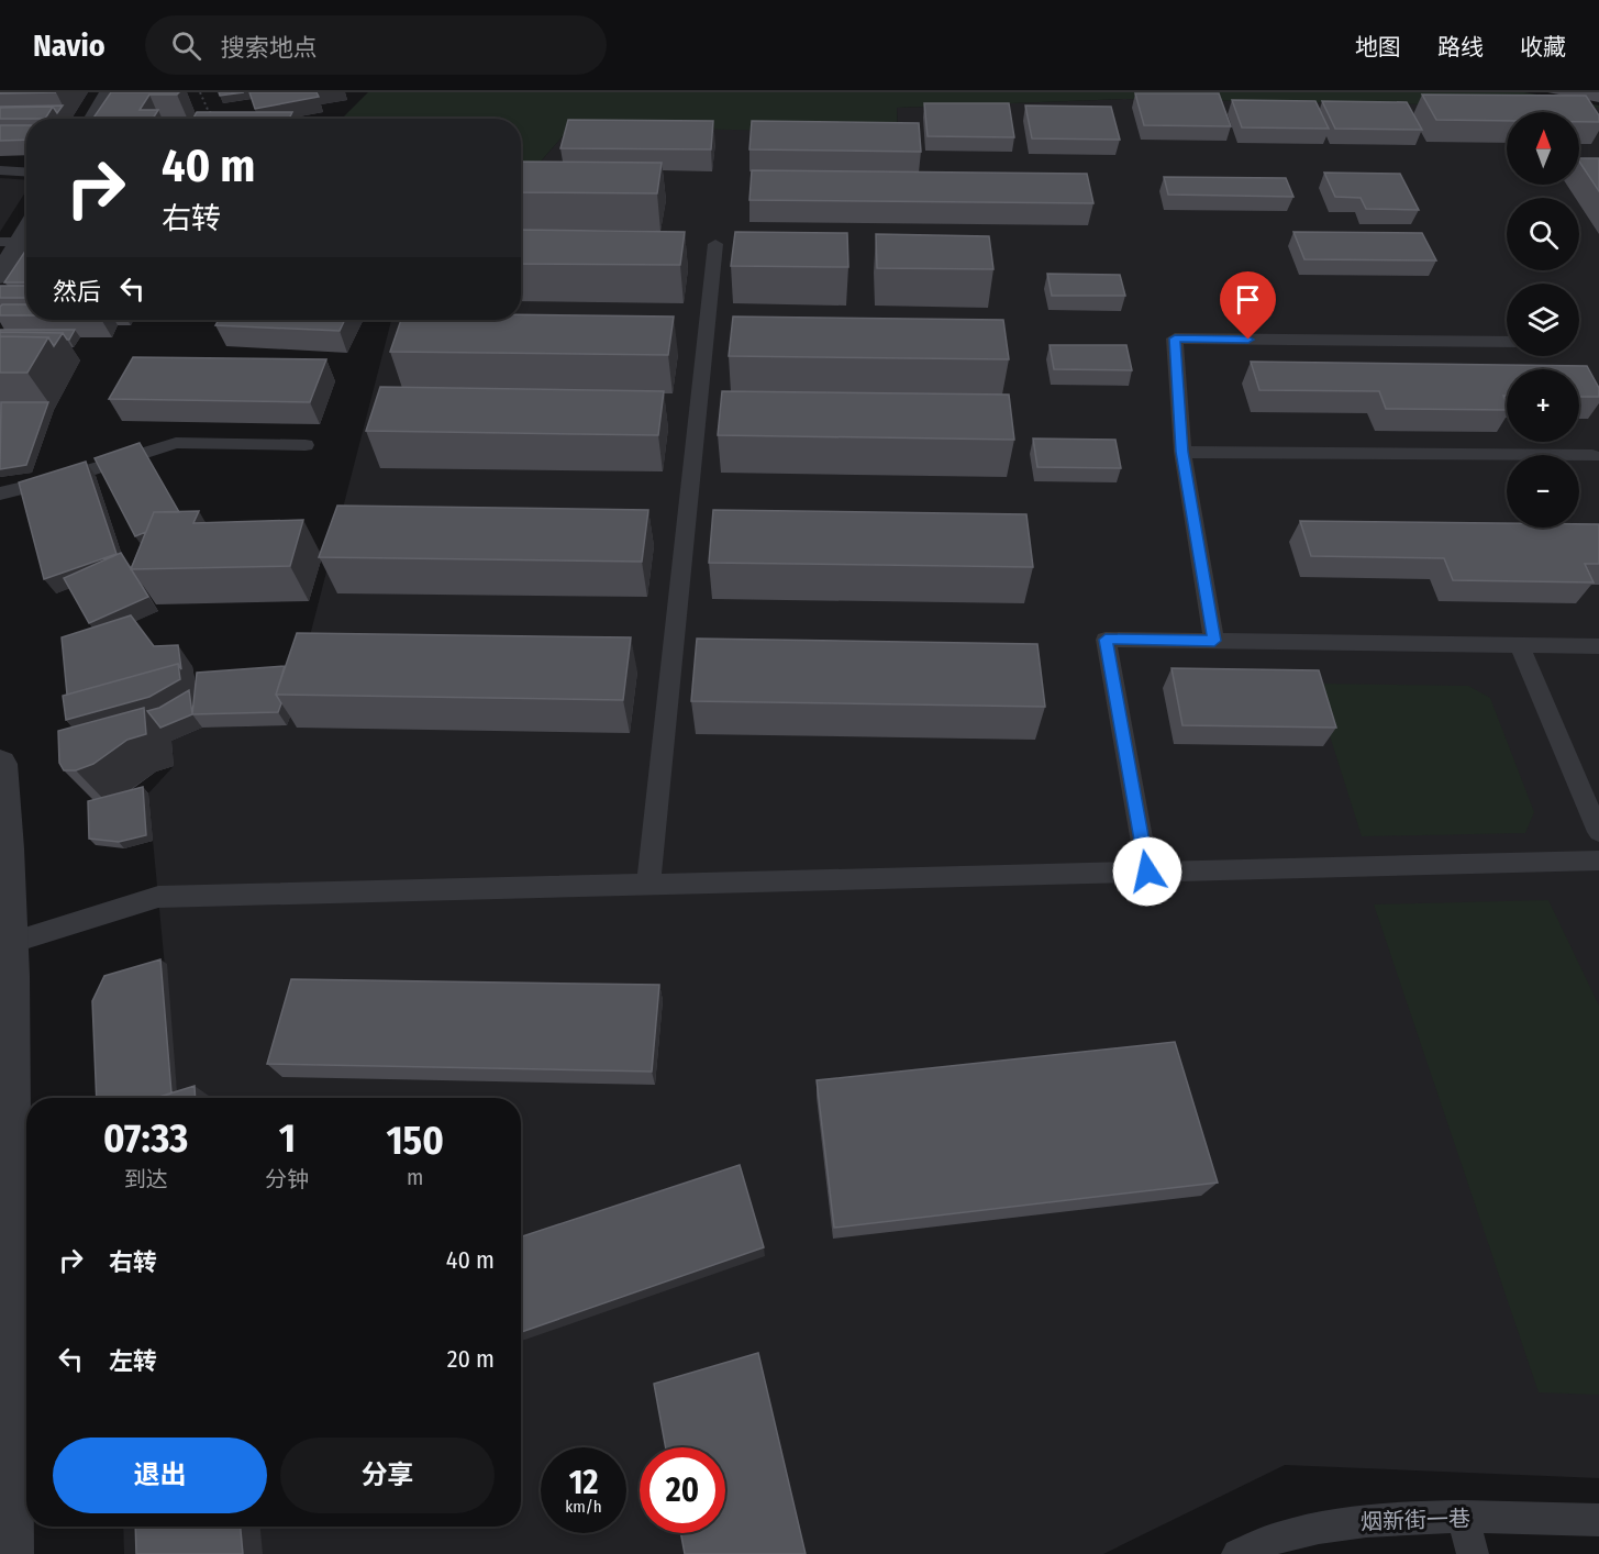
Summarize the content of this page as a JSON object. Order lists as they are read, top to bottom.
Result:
{
  "streets": {
    "lane": ["烟新街一巷"]
  },
  "north": "top",
  "page": {
    "header": "Navio",
    "search": "搜索地点",
    "nav": ["地图", "路线", "收藏"],
    "map_buttons": ["+", "−"],
    "turn": ["40 m", "右转"],
    "then": "然后",
    "eta": [
      "07:33",
      "到达",
      "1",
      "分钟",
      "150",
      "m"
    ],
    "list": [
      {
        "name": "右转",
        "value": "40 m"
      },
      {
        "name": "左转",
        "value": "20 m"
      }
    ],
    "buttons": ["退出", "分享"],
    "speed": "12 km/h",
    "limit": "20"
  }
}
